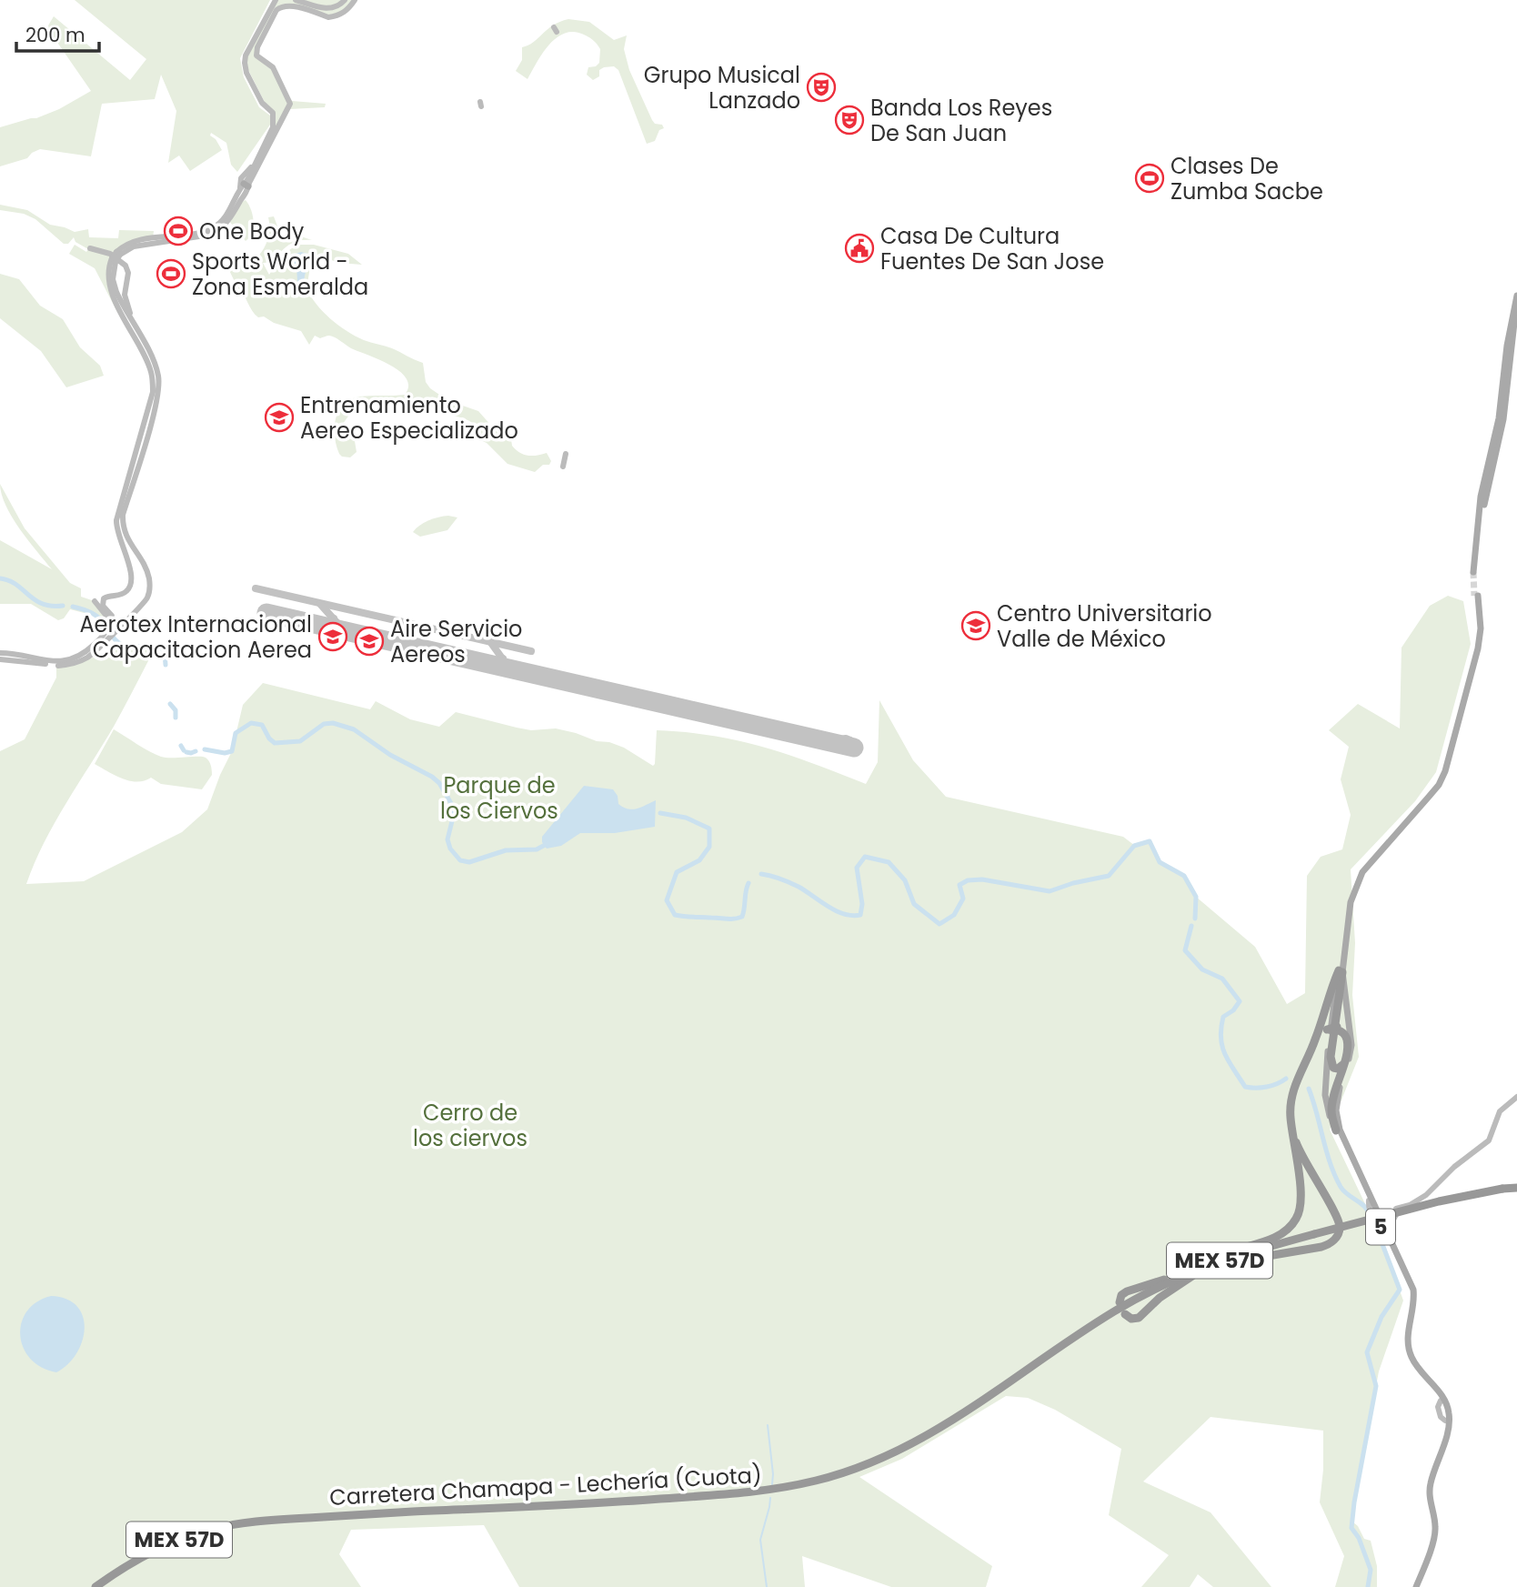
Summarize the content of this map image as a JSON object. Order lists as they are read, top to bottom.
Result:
{
  "streets": {
    "highway": ["MEX 57D", "Carretera Chamapa - Lechería (Cuota)"],
    "main road": ["5"]
  },
  "parks": ["Parque de los Ciervos", "Cerro de los ciervos"],
  "places": {
    "theatre": ["Grupo Musical Lanzado", "Banda Los Reyes De San Juan"],
    "sports": ["Clases De Zumba Sacbe", "One Body", "Sports World - Zona Esmeralda"],
    "public building": ["Casa De Cultura Fuentes De San Jose"],
    "school or university": [
      "Entrenamiento Aereo Especializado",
      "Centro Universitario Valle de México",
      "Aerotex Internacional Capacitacion Aerea",
      "Aire Servicio Aereos"
    ]
  },
  "scale_bar": "200 m"
}
